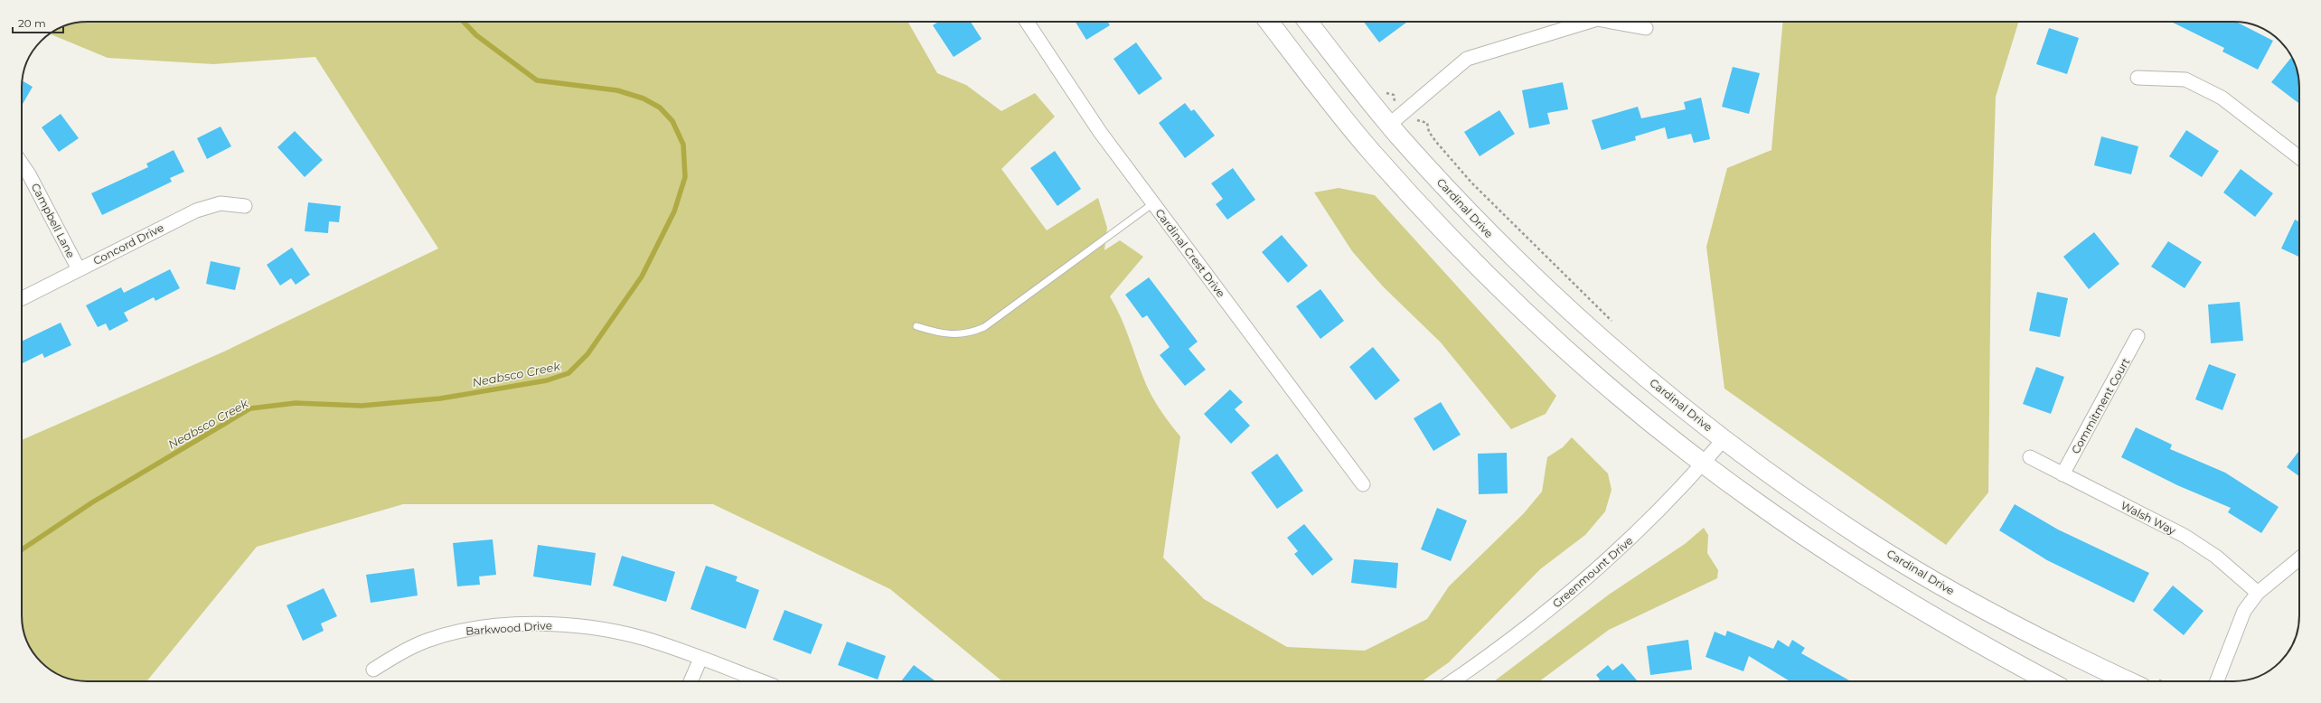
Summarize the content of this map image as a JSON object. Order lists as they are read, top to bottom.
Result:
{
  "streets": {
    "main road": ["Cardinal Drive"],
    "street": [
      "Campbell Lane",
      "Concord Drive",
      "Cardinal Crest Drive",
      "Commitment Court",
      "Walsh Way",
      "Greenmount Drive",
      "Barkwood Drive"
    ]
  },
  "crossings": [
    ["Cardinal Drive", "Greenmount Drive"],
    ["Campbell Lane", "Concord Drive"],
    ["Commitment Court", "Walsh Way"]
  ],
  "water": ["Neabsco Creek"],
  "scale_bar": "20 m"
}
